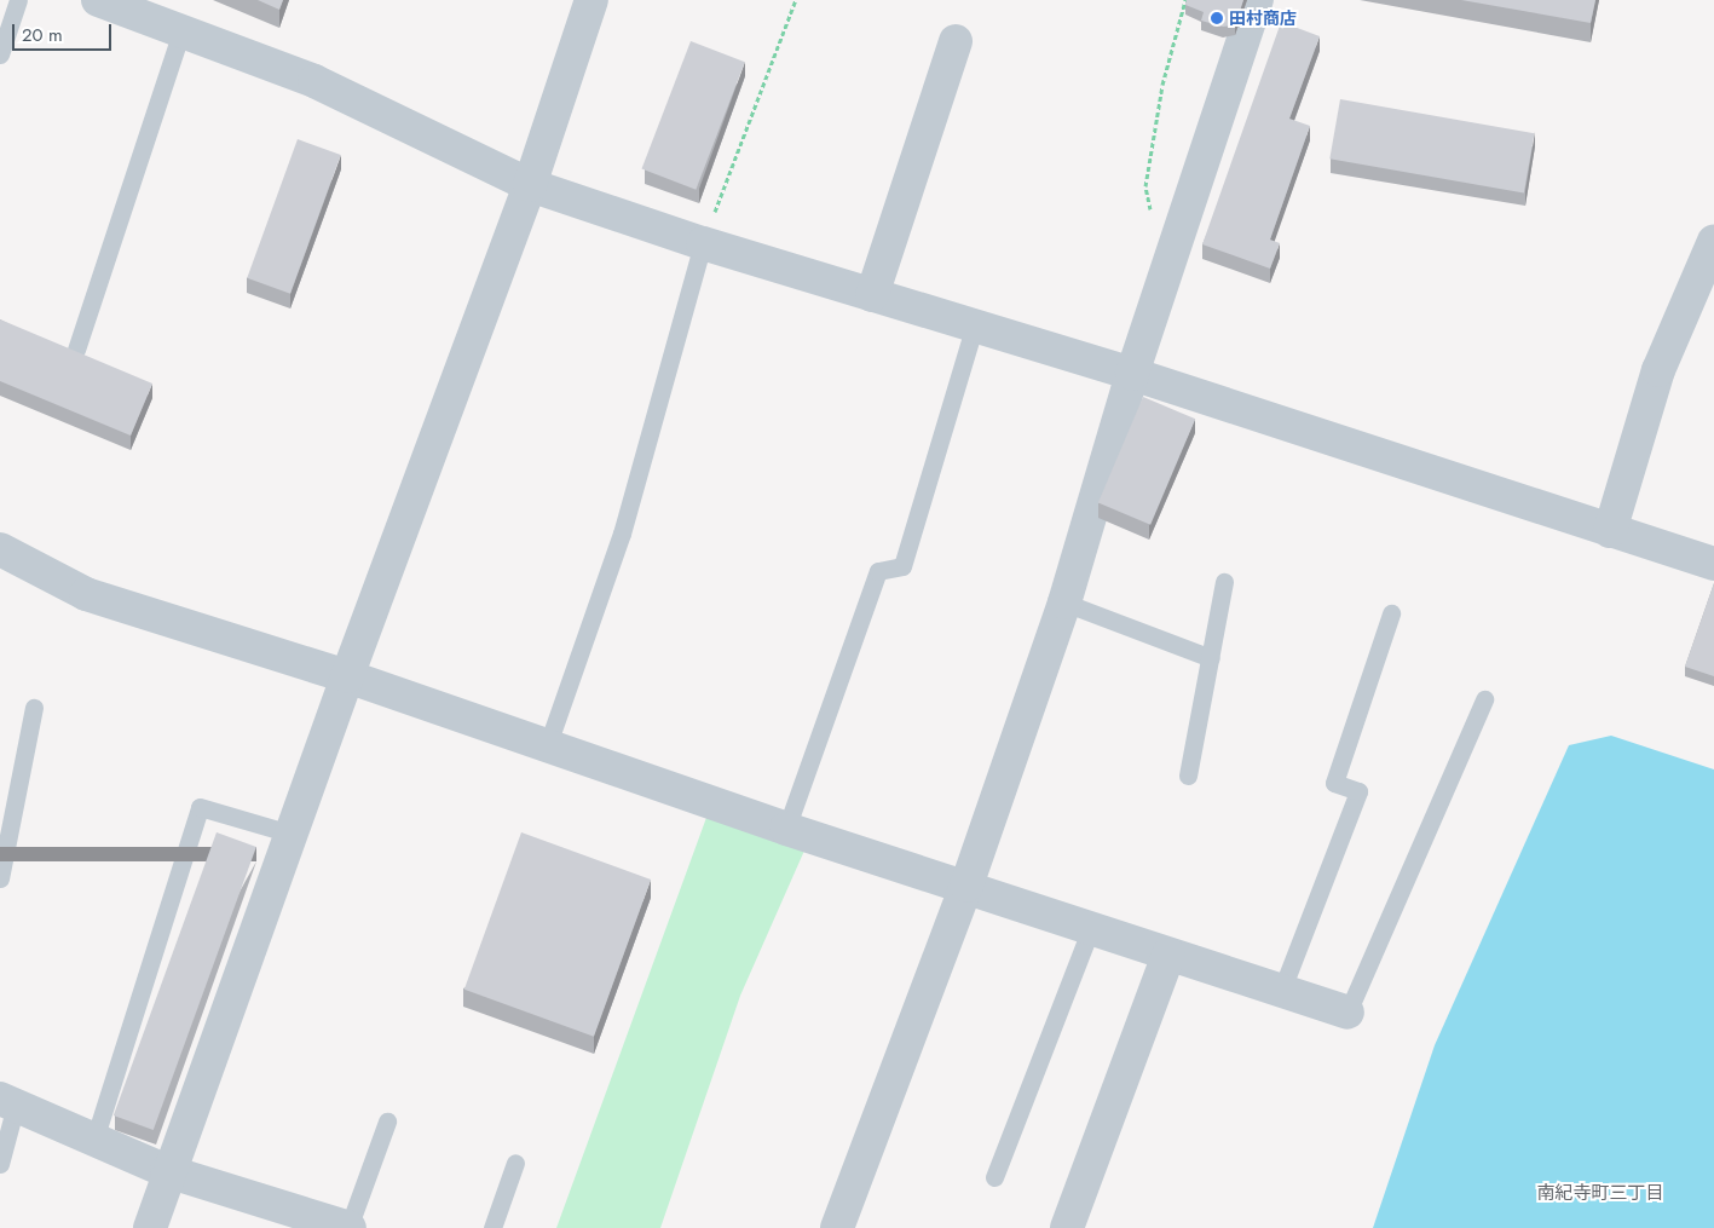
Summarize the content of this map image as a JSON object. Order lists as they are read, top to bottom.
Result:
{
  "districts": ["南紀寺町三丁目"],
  "places": ["田村商店"],
  "scale_bar": "20 m"
}
